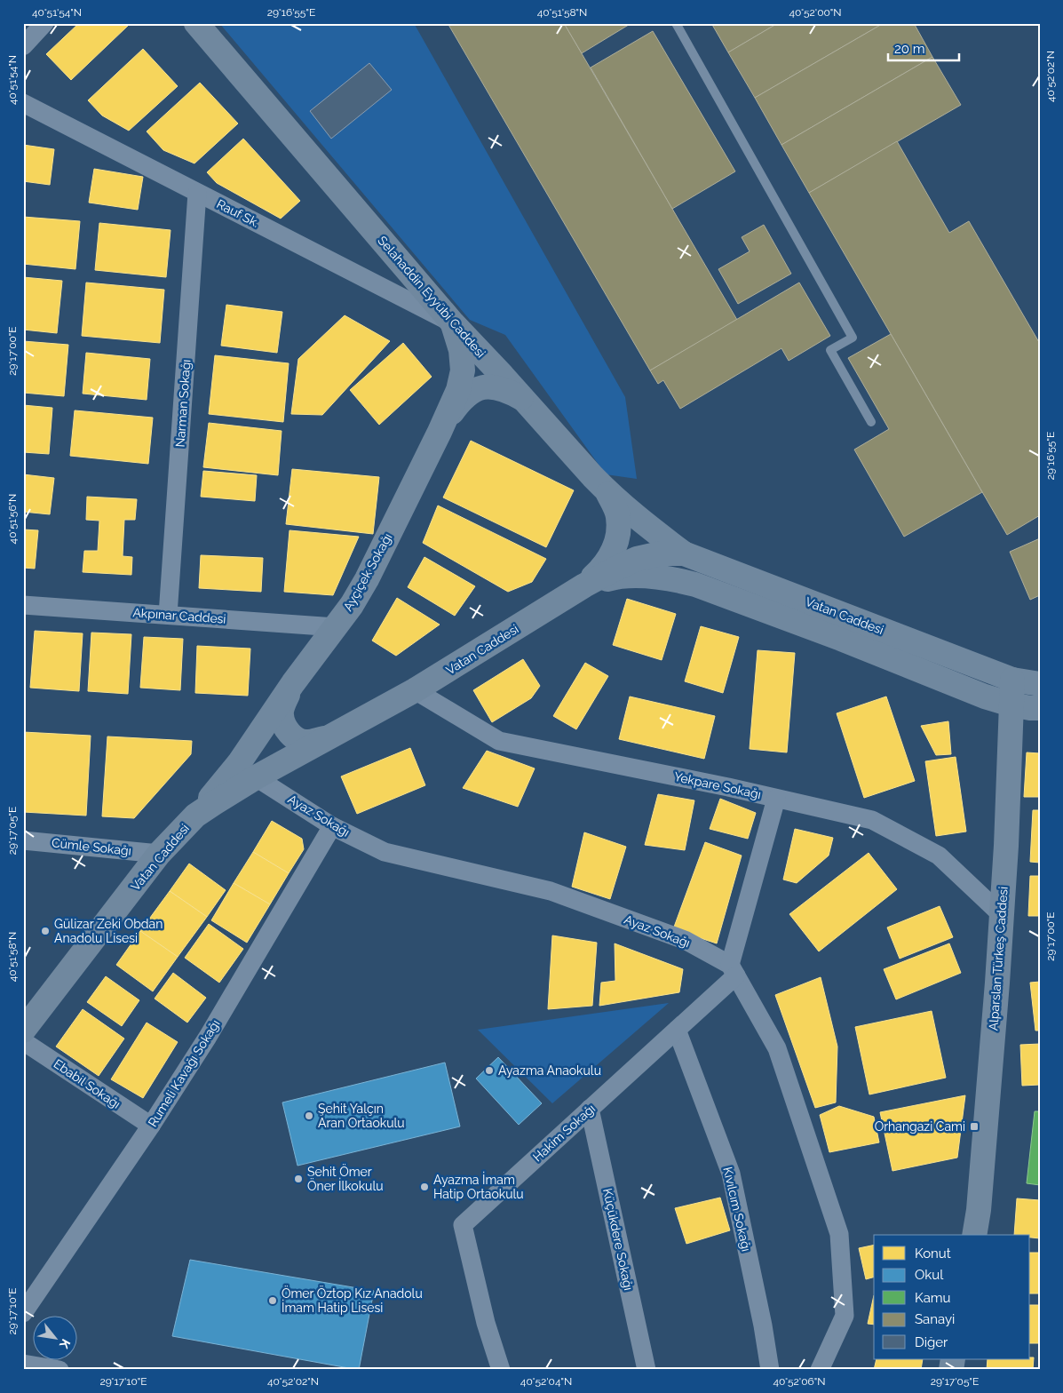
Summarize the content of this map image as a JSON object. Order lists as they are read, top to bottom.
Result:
{
  "streets": {
    "street": [
      "Rauf Sk.",
      "Selahaddin Eyyübi Caddesi",
      "Narman Sokağı",
      "Ayçiçek Sokağı",
      "Akpınar Caddesi",
      "Vatan Caddesi",
      "Yekpare Sokağı",
      "Ayaz Sokağı",
      "Cümle Sokağı",
      "Alparslan Türkeş Caddesi",
      "Rumeli Kavağı Sokağı",
      "Ebabil Sokağı",
      "Hakim Sokağı",
      "Kıvılcım Sokağı",
      "Küçükdere Sokağı"
    ]
  },
  "crossings": [
    ["Rauf Sk.", "Selahaddin Eyyübi Caddesi"],
    ["Rauf Sk.", "Narman Sokağı"],
    ["Rauf Sk.", "Ayçiçek Sokağı"],
    ["Selahaddin Eyyübi Caddesi", "Ayçiçek Sokağı"],
    ["Selahaddin Eyyübi Caddesi", "Vatan Caddesi"],
    ["Narman Sokağı", "Akpınar Caddesi"],
    ["Ayçiçek Sokağı", "Akpınar Caddesi"],
    ["Ayçiçek Sokağı", "Vatan Caddesi"],
    ["Vatan Caddesi", "Yekpare Sokağı"],
    ["Vatan Caddesi", "Ayaz Sokağı"],
    ["Vatan Caddesi", "Cümle Sokağı"],
    ["Vatan Caddesi", "Alparslan Türkeş Caddesi"],
    ["Yekpare Sokağı", "Alparslan Türkeş Caddesi"],
    ["Ayaz Sokağı", "Rumeli Kavağı Sokağı"],
    ["Ayaz Sokağı", "Hakim Sokağı"],
    ["Rumeli Kavağı Sokağı", "Ebabil Sokağı"],
    ["Hakim Sokağı", "Kıvılcım Sokağı"],
    ["Hakim Sokağı", "Küçükdere Sokağı"]
  ],
  "places": {
    "other": [
      "Gülizar Zeki Obdan Anadolu Lisesi",
      "Ayazma Anaokulu",
      "Şehit Yalçın Aran Ortaokulu",
      "Şehit Ömer Öner İlkokulu",
      "Ayazma İmam Hatip Ortaokulu",
      "Ömer Öztop Kız Anadolu İmam Hatip Lisesi"
    ],
    "transit": ["Orhangazi Cami"]
  },
  "legend": [
    "Konut",
    "Okul",
    "Kamu",
    "Sanayi",
    "Diğer"
  ],
  "scale_bar": "20 m",
  "north": "bottom right",
  "coordinates": [
    "40°51'54\"N",
    "29°16'55\"E",
    "40°51'58\"N",
    "40°52'00\"N",
    "40°52'02\"N",
    "29°17'00\"E",
    "40°51'56\"N",
    "29°17'05\"E",
    "29°17'10\"E",
    "40°52'04\"N",
    "40°52'06\"N"
  ]
}
